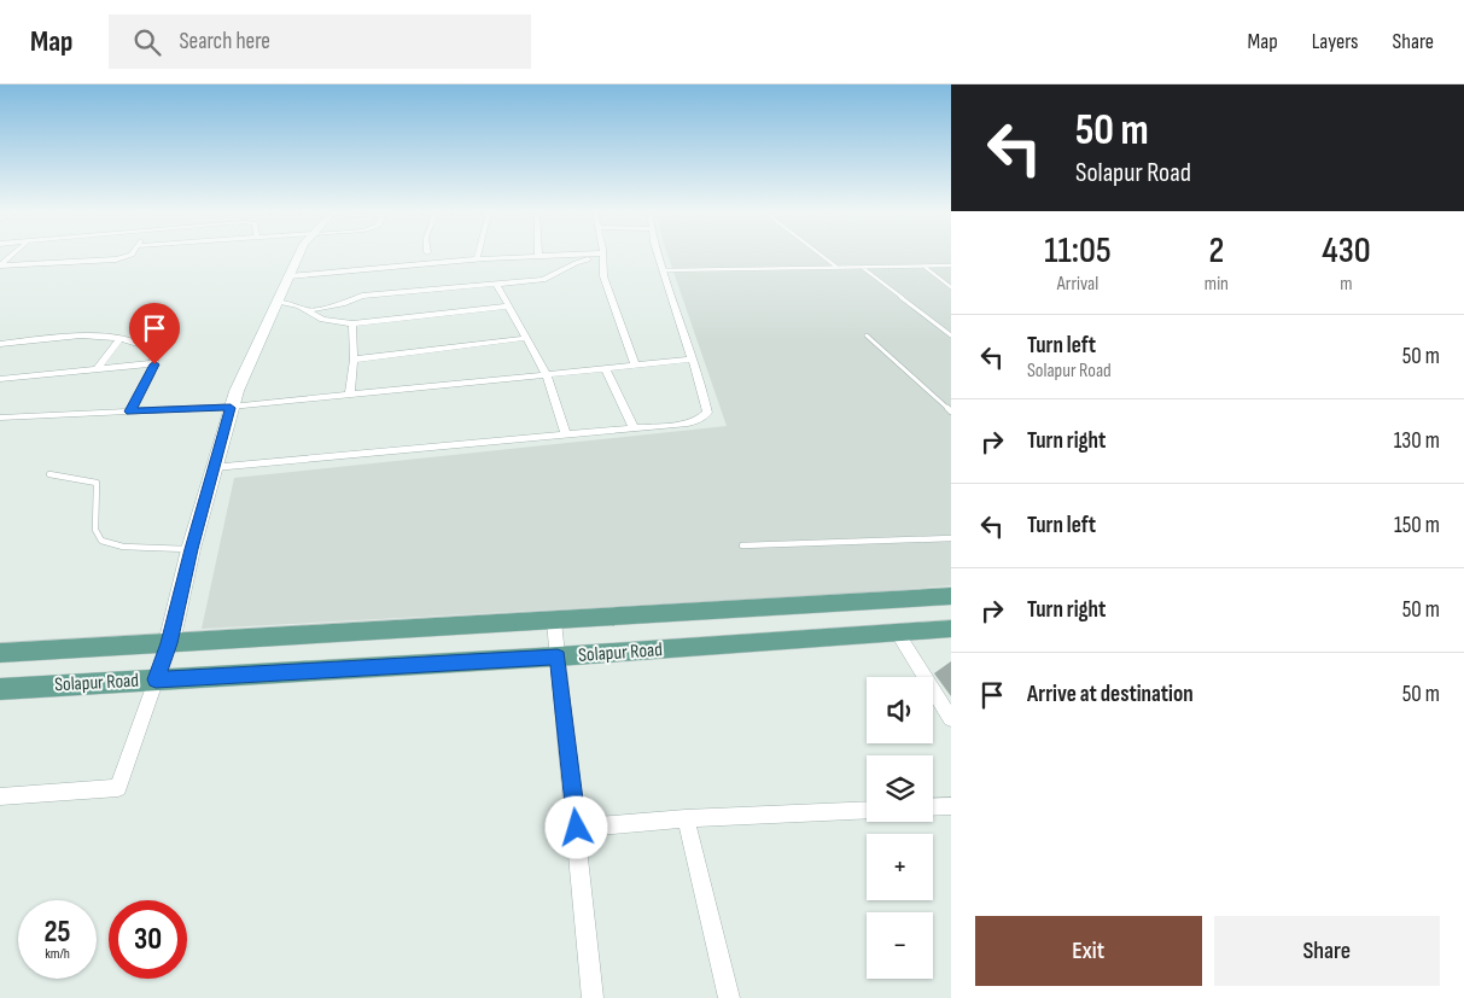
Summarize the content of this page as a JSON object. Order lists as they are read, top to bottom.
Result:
{
  "streets": {
    "main road": ["Solapur Road"]
  },
  "page": {
    "header": "Map",
    "search": "Search here",
    "nav": ["Map", "Layers", "Share"],
    "turn": ["50 m", "Solapur Road"],
    "eta": [
      "11:05",
      "Arrival",
      "2",
      "min",
      "430",
      "m"
    ],
    "list": [
      {
        "name": "Turn left",
        "note": "Solapur Road",
        "value": "50 m"
      },
      {
        "name": "Turn right",
        "value": "130 m"
      },
      {
        "name": "Turn left",
        "value": "150 m"
      },
      {
        "name": "Turn right",
        "value": "50 m"
      },
      {
        "name": "Arrive at destination",
        "value": "50 m"
      }
    ],
    "map_buttons": ["+", "−"],
    "speed": "25 km/h",
    "limit": "30",
    "buttons": ["Exit", "Share"]
  }
}
